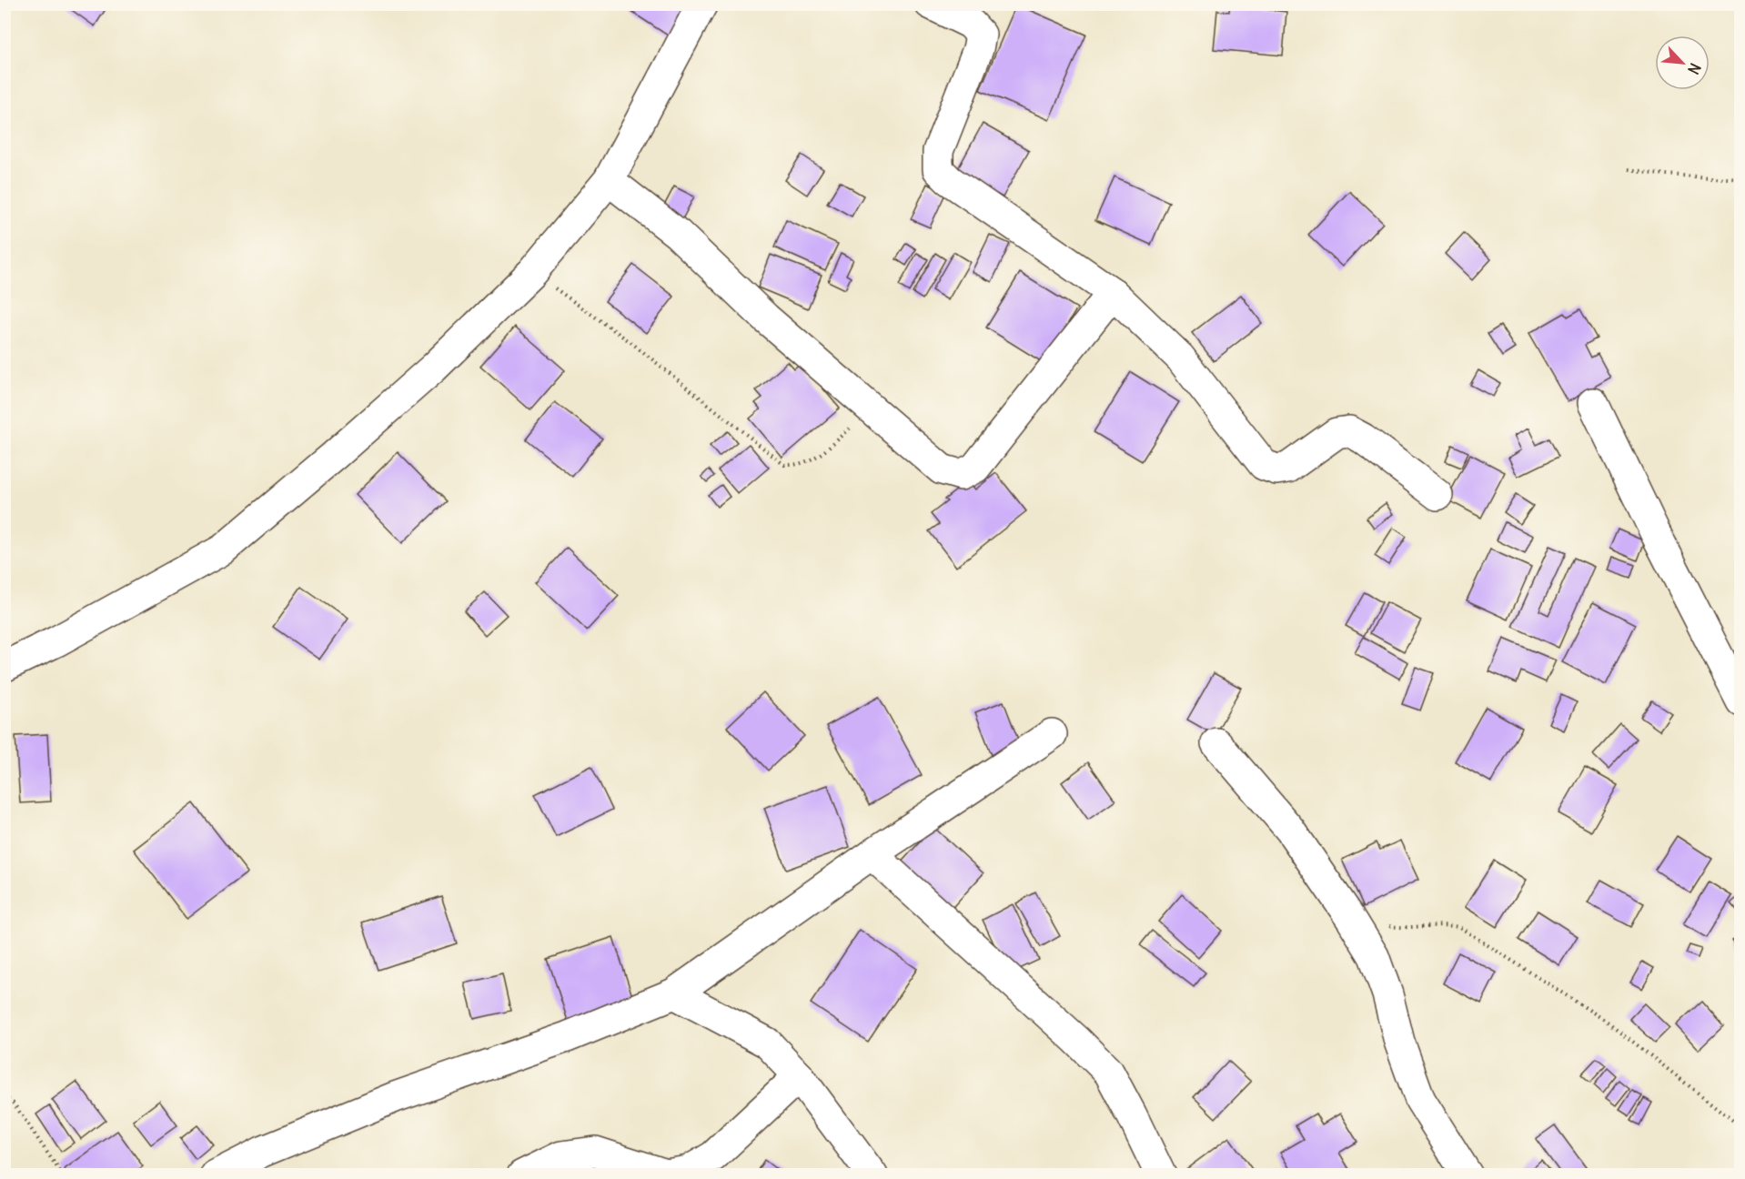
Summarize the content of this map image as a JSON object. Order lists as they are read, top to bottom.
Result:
{
  "north": "bottom right"
}
